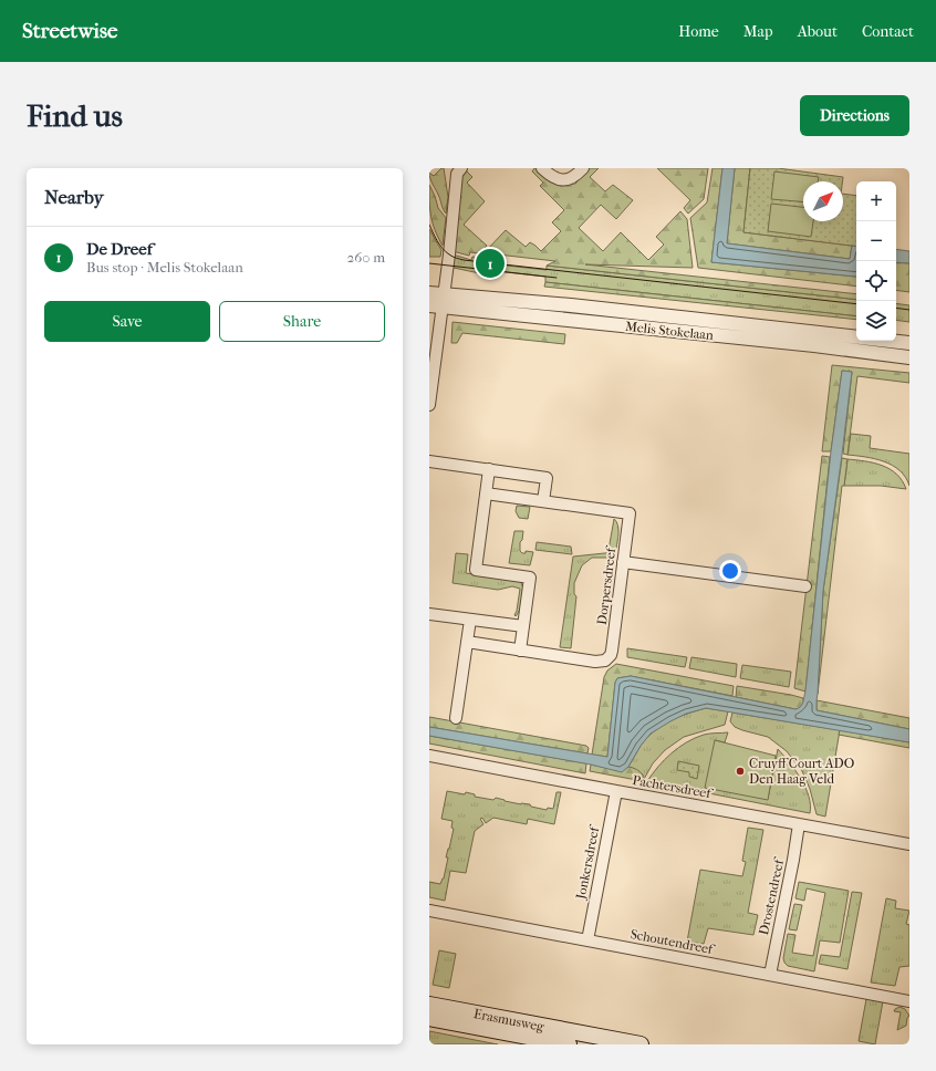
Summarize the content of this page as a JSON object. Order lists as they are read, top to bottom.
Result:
{
  "streets": {
    "main road": ["Erasmusweg"],
    "street": [
      "Melis Stokelaan",
      "Dorpersdreef",
      "Pachtersdreef",
      "Jonkersdreef",
      "Drostendreef",
      "Schoutendreef"
    ]
  },
  "crossings": [
    ["Pachtersdreef", "Jonkersdreef"],
    ["Pachtersdreef", "Drostendreef"],
    ["Jonkersdreef", "Schoutendreef"],
    ["Drostendreef", "Schoutendreef"]
  ],
  "places": ["Cruyff Court ADO Den Haag Veld"],
  "north": "top right",
  "page": {
    "header": "Streetwise",
    "nav": [
      "Home",
      "Map",
      "About",
      "Contact"
    ],
    "buttons": [
      "Directions",
      ["Save", "Share"]
    ],
    "title": "Find us",
    "heading": "Nearby",
    "map_buttons": ["+", "−"],
    "list": [
      {
        "mark": "1",
        "name": "De Dreef",
        "note": "Bus stop · Melis Stokelaan",
        "value": "260 m"
      }
    ],
    "pins": "1"
  }
}
